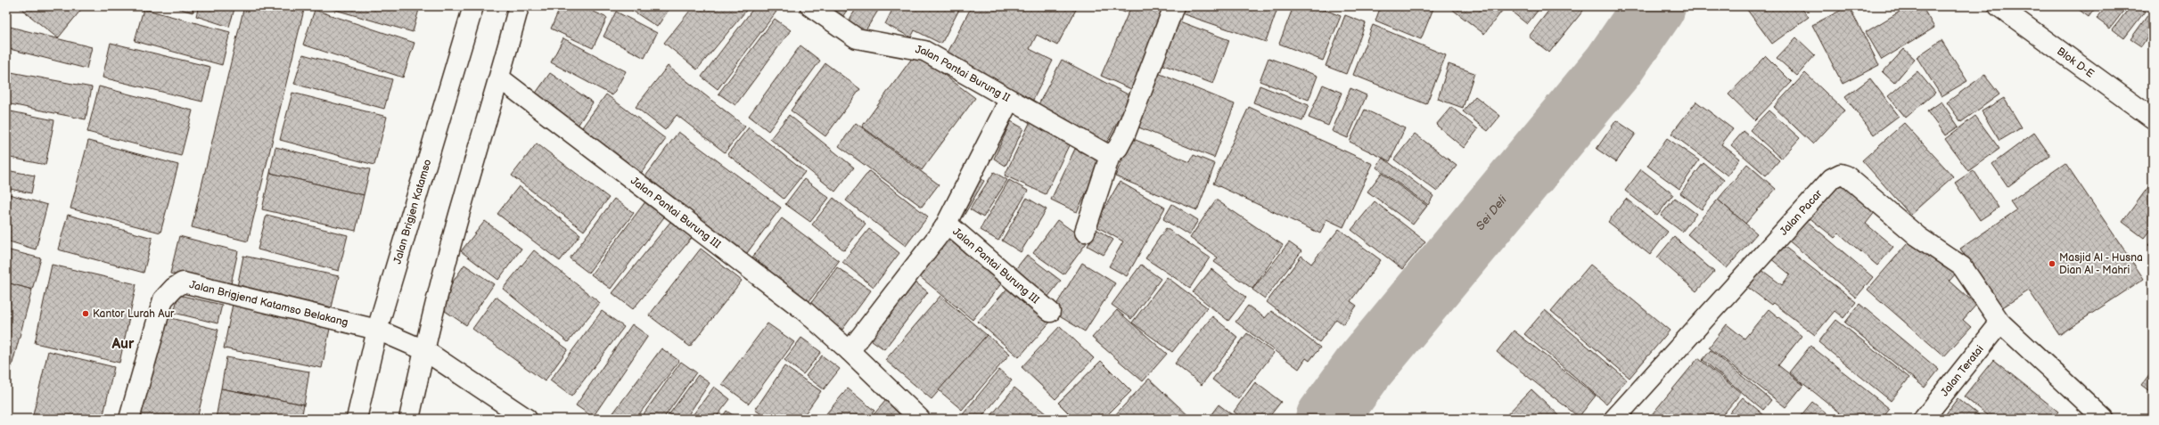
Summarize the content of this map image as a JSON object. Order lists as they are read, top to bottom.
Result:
{
  "streets": {
    "street": [
      "Blok D-E",
      "Jalan Pantai Burung II",
      "Jalan Brigjen Katamso",
      "Jalan Pantai Burung III",
      "Jalan Pacar",
      "Jalan Brigjend Katamso Belakang",
      "Jalan Teratai"
    ]
  },
  "crossings": [
    ["Jalan Brigjen Katamso", "Jalan Brigjend Katamso Belakang"],
    ["Jalan Pacar", "Jalan Teratai"]
  ],
  "districts": ["Aur"],
  "water": ["Sei Deli"],
  "places": ["Masjid Al - Husna Dian Al - Mahri", "Kantor Lurah Aur"]
}
